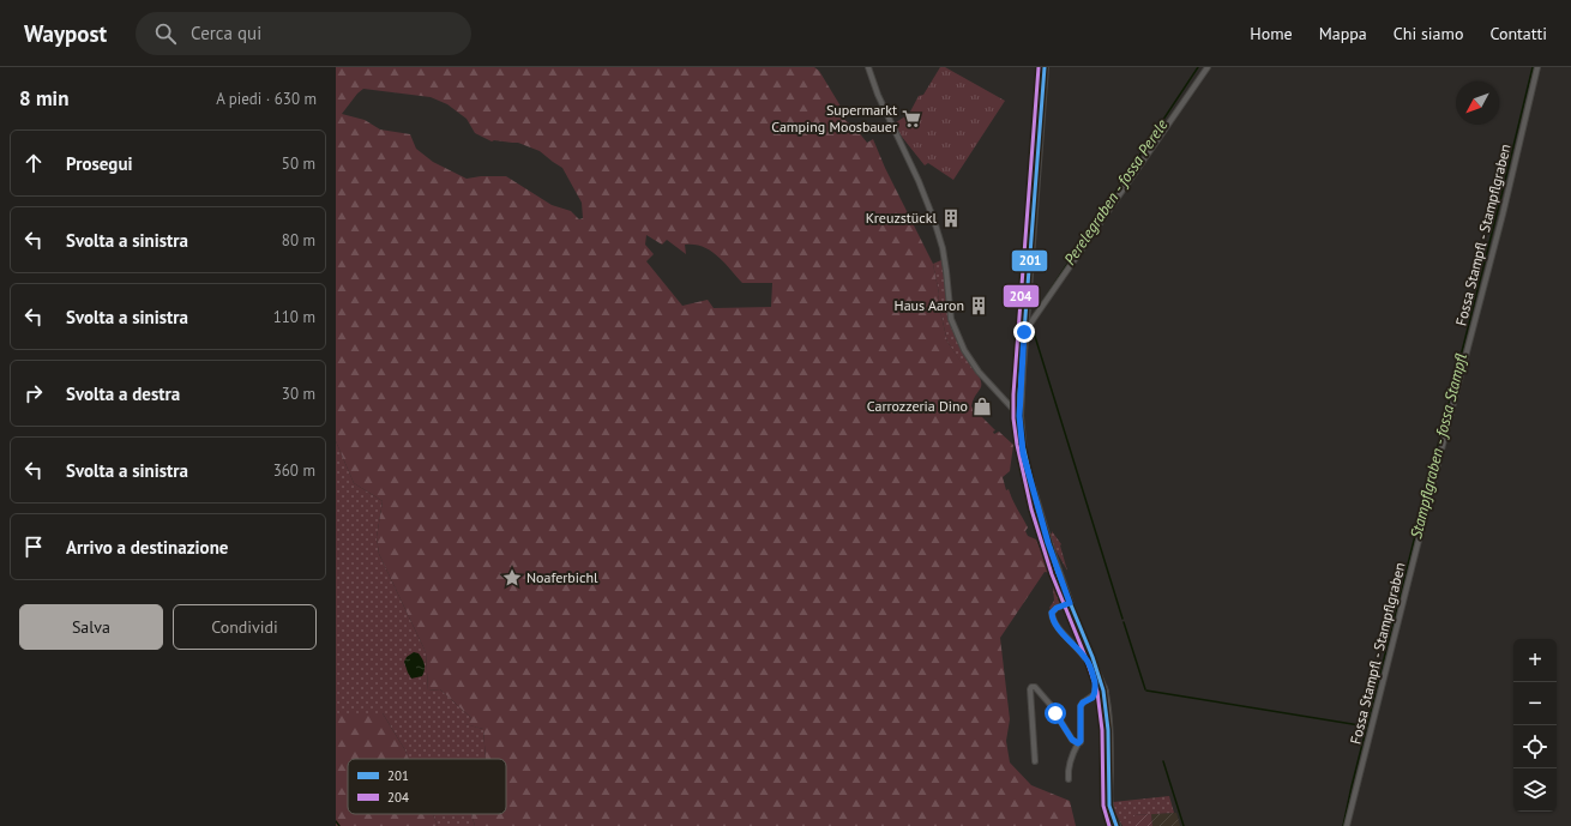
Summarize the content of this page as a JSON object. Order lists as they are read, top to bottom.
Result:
{
  "streets": {
    "street": ["Fossa Stampfl - Stampflgraben"]
  },
  "water": ["Perelegraben - fossa Perele", "Stampflgraben - fossa Stampfl"],
  "places": {
    "supermarket": ["Supermarkt Camping Moosbauer"],
    "building": ["Kreuzstückl", "Haus Aaron"],
    "shop": ["Carrozzeria Dino"],
    "place": ["Noaferbichl"]
  },
  "lines": ["transit line 201", "transit line 204"],
  "legend": ["201", "204"],
  "north": "bottom left",
  "page": {
    "header": "Waypost",
    "search": "Cerca qui",
    "nav": [
      "Home",
      "Mappa",
      "Chi siamo",
      "Contatti"
    ],
    "heading": ["8 min", "A piedi · 630 m"],
    "list": [
      ["Prosegui", "50 m"],
      ["Svolta a sinistra", "80 m"],
      ["Svolta a sinistra", "110 m"],
      ["Svolta a destra", "30 m"],
      ["Svolta a sinistra", "360 m"],
      "Arrivo a destinazione"
    ],
    "buttons": ["Salva", "Condividi"],
    "map_buttons": ["+", "−"]
  }
}
